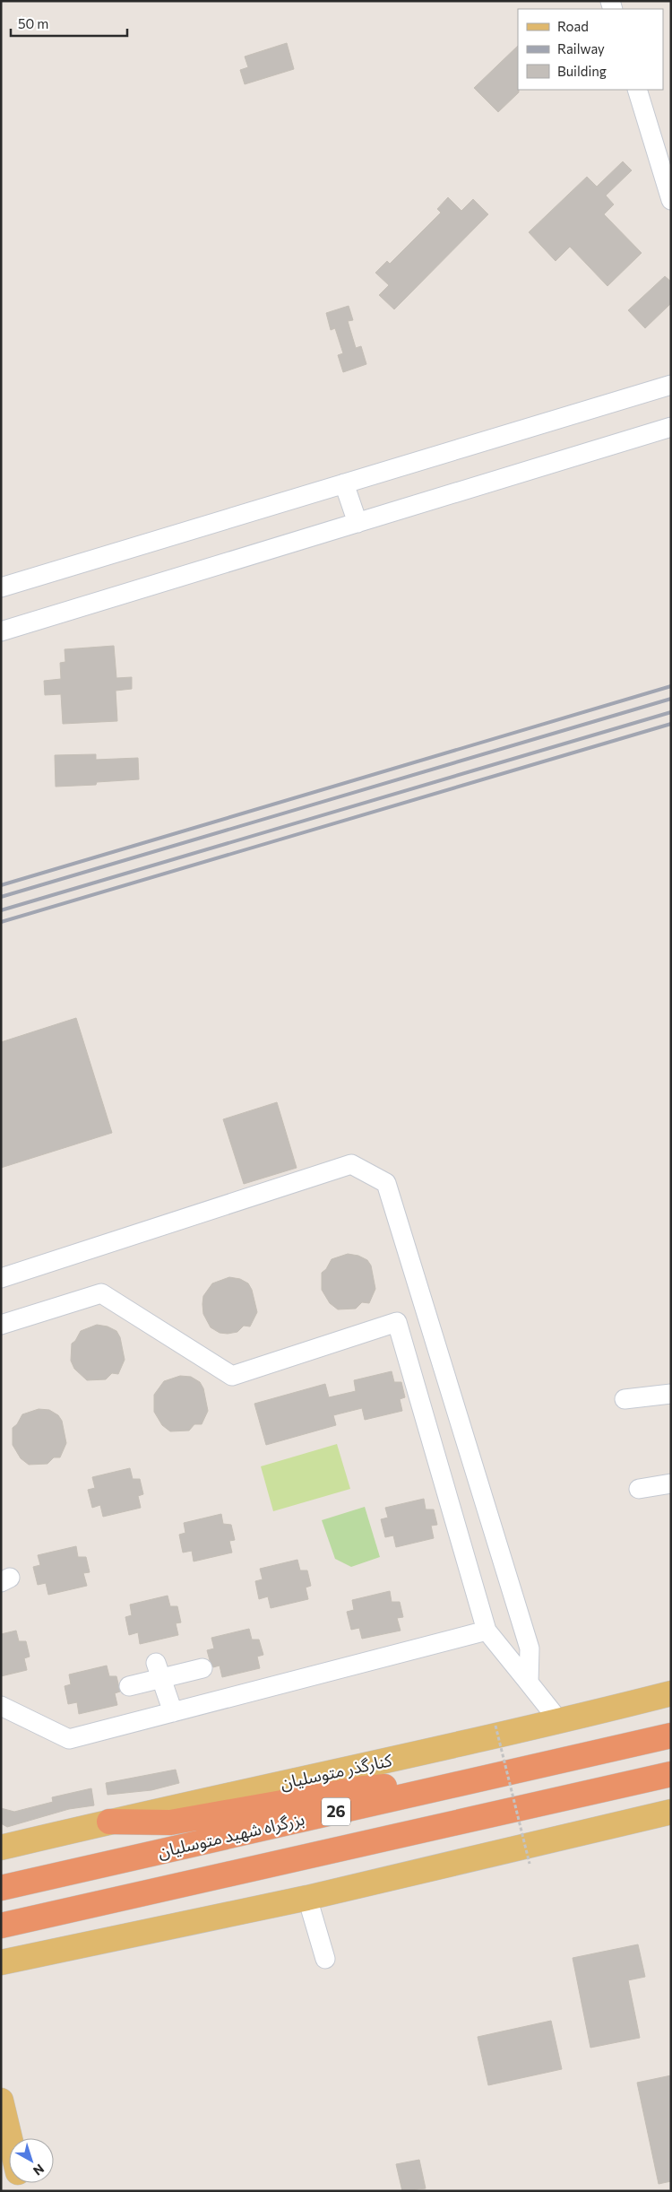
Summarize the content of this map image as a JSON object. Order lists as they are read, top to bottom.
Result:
{
  "streets": {
    "highway": ["26", "بزرگراه شهید متوسلیان"],
    "main road": ["کنارگذر متوسلیان"]
  },
  "legend": ["Road", "Railway", "Building"],
  "scale_bar": "50 m",
  "north": "bottom right"
}
